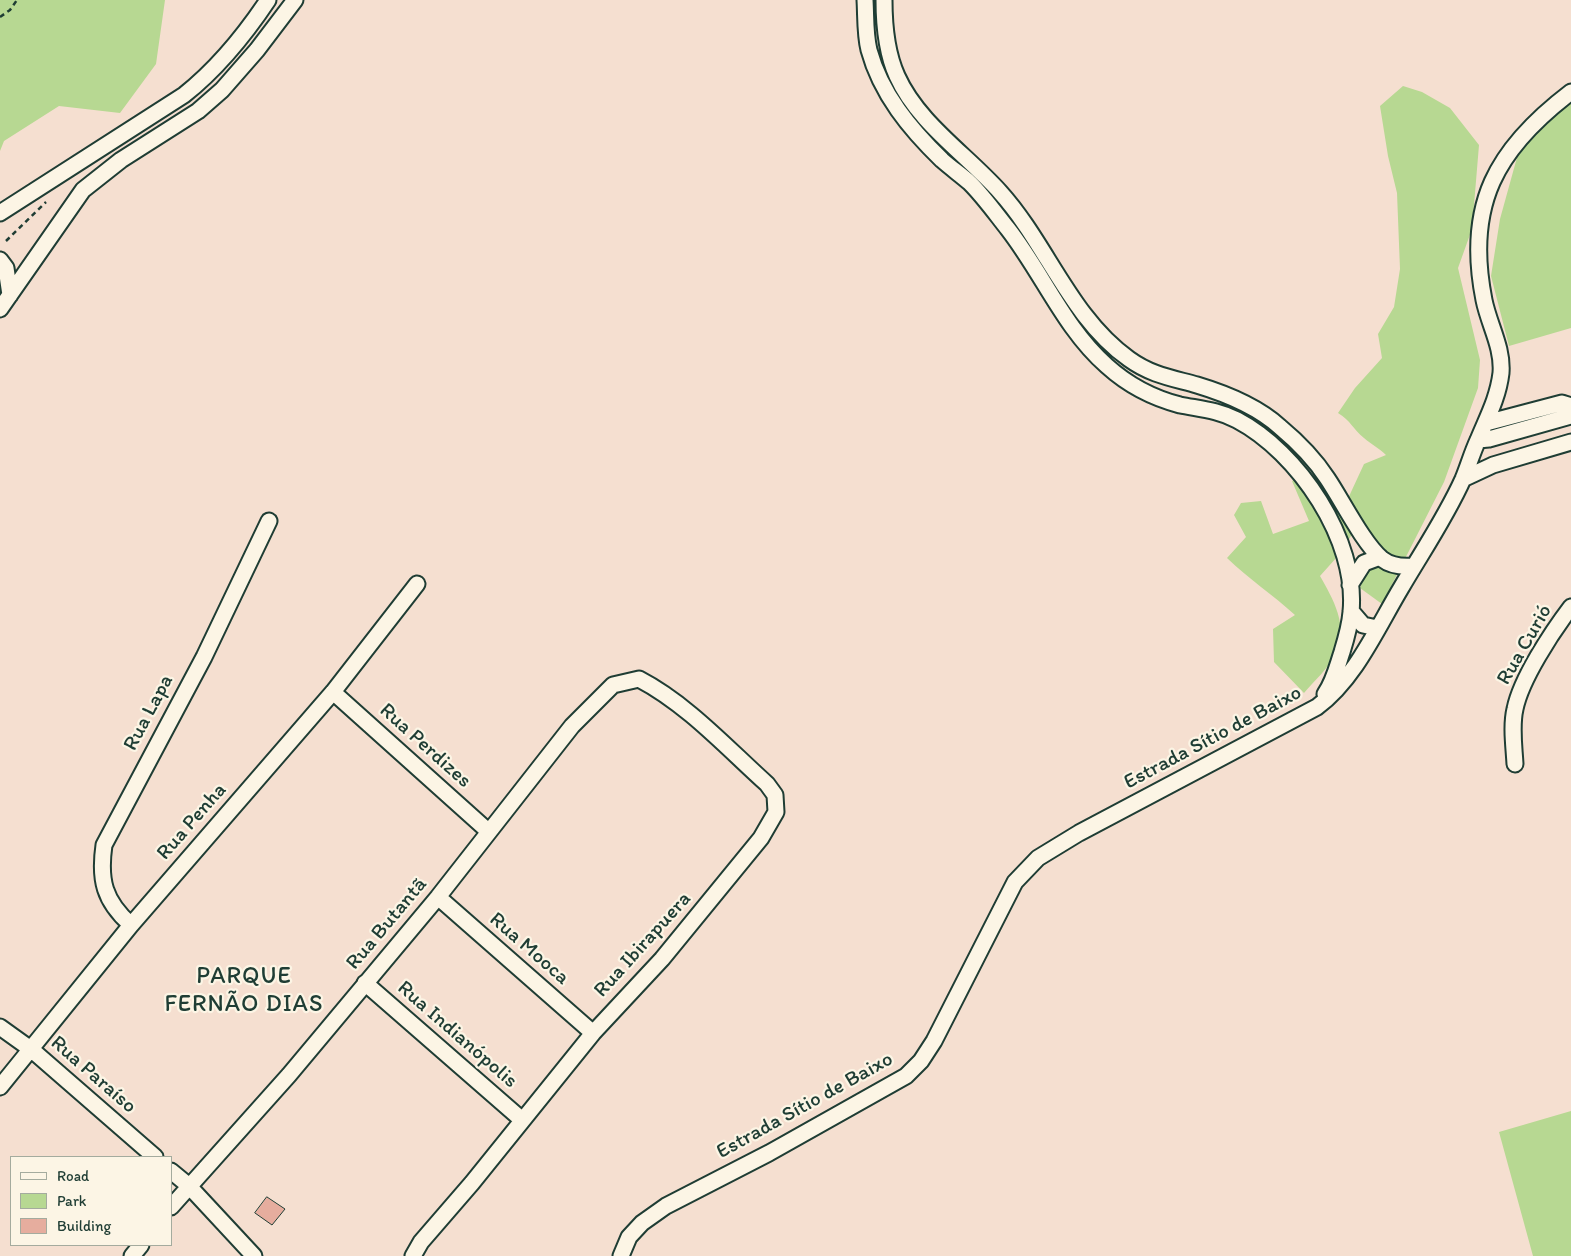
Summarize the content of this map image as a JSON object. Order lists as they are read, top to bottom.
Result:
{
  "streets": {
    "street": [
      "Rua Curió",
      "Rua Lapa",
      "Estrada Sítio de Baixo",
      "Rua Perdizes",
      "Rua Penha",
      "Rua Butantã",
      "Rua Ibirapuera",
      "Rua Mooca",
      "Rua Indianópolis",
      "Rua Paraíso"
    ]
  },
  "crossings": [
    ["Rua Lapa", "Rua Penha"],
    ["Rua Perdizes", "Rua Penha"],
    ["Rua Perdizes", "Rua Butantã"],
    ["Rua Penha", "Rua Paraíso"],
    ["Rua Butantã", "Rua Ibirapuera"],
    ["Rua Butantã", "Rua Mooca"],
    ["Rua Butantã", "Rua Indianópolis"],
    ["Rua Ibirapuera", "Rua Mooca"],
    ["Rua Ibirapuera", "Rua Indianópolis"]
  ],
  "districts": ["PARQUE FERNÃO DIAS"],
  "legend": ["Road", "Park", "Building"]
}
